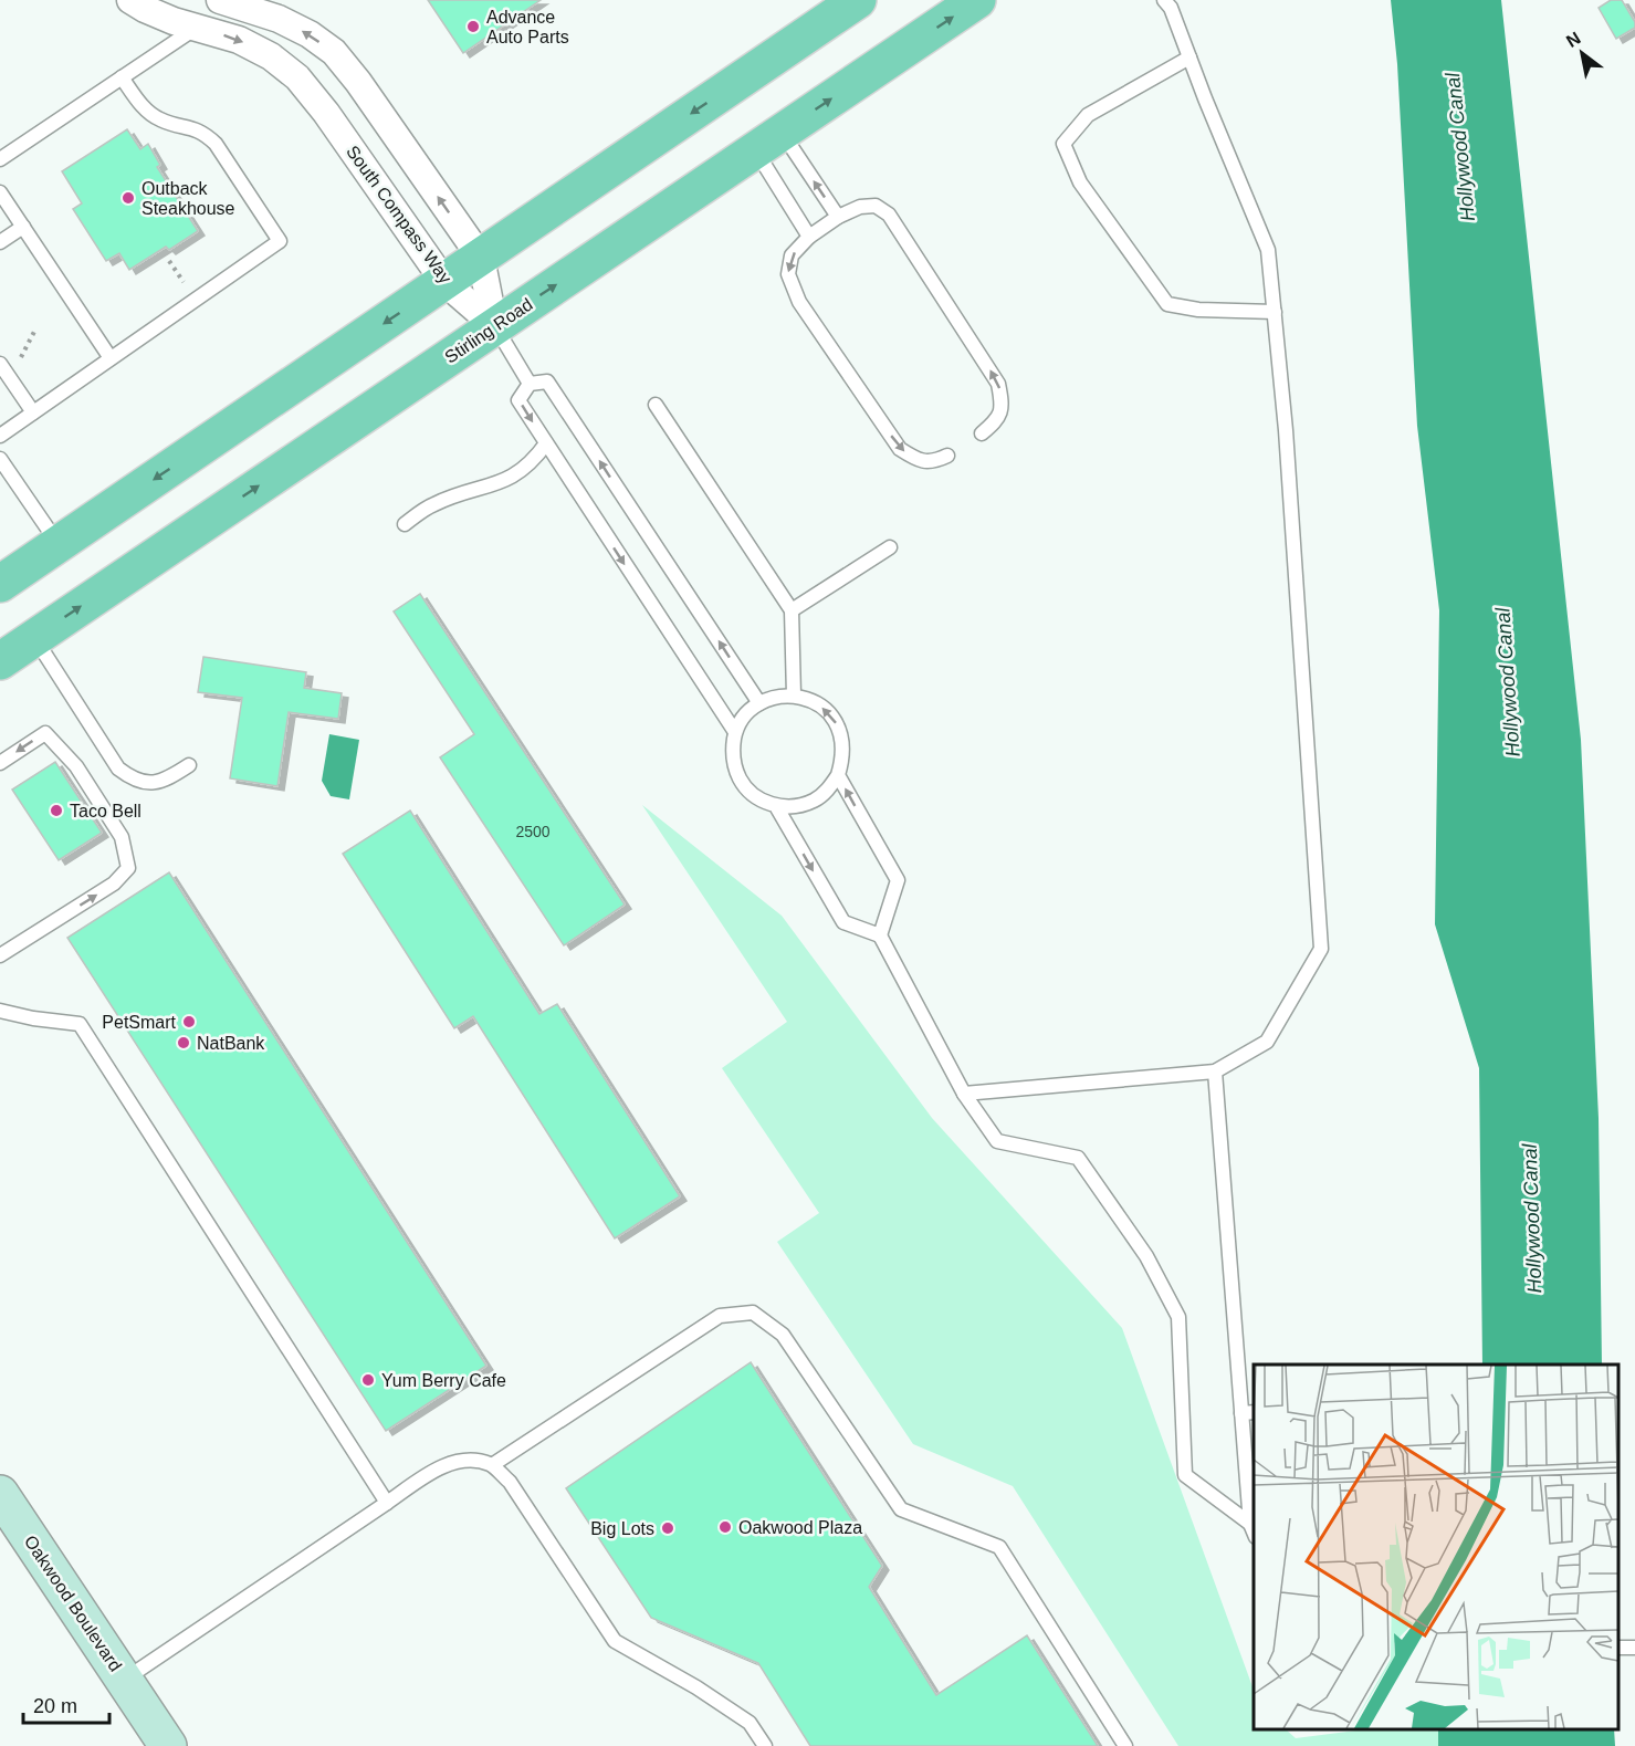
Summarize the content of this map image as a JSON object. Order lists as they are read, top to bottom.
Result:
{
  "streets": {
    "main road": ["Stirling Road"],
    "street": ["South Compass Way", "Oakwood Boulevard"]
  },
  "crossings": [
    ["South Compass Way", "Stirling Road"]
  ],
  "water": ["Hollywood Canal"],
  "places": [
    "Advance Auto Parts",
    "Outback Steakhouse",
    "Taco Bell",
    "PetSmart",
    "NatBank",
    "Yum Berry Cafe",
    "Oakwood Plaza",
    "Big Lots"
  ],
  "house_numbers": ["2500"],
  "scale_bar": "20 m",
  "north": "top left"
}
